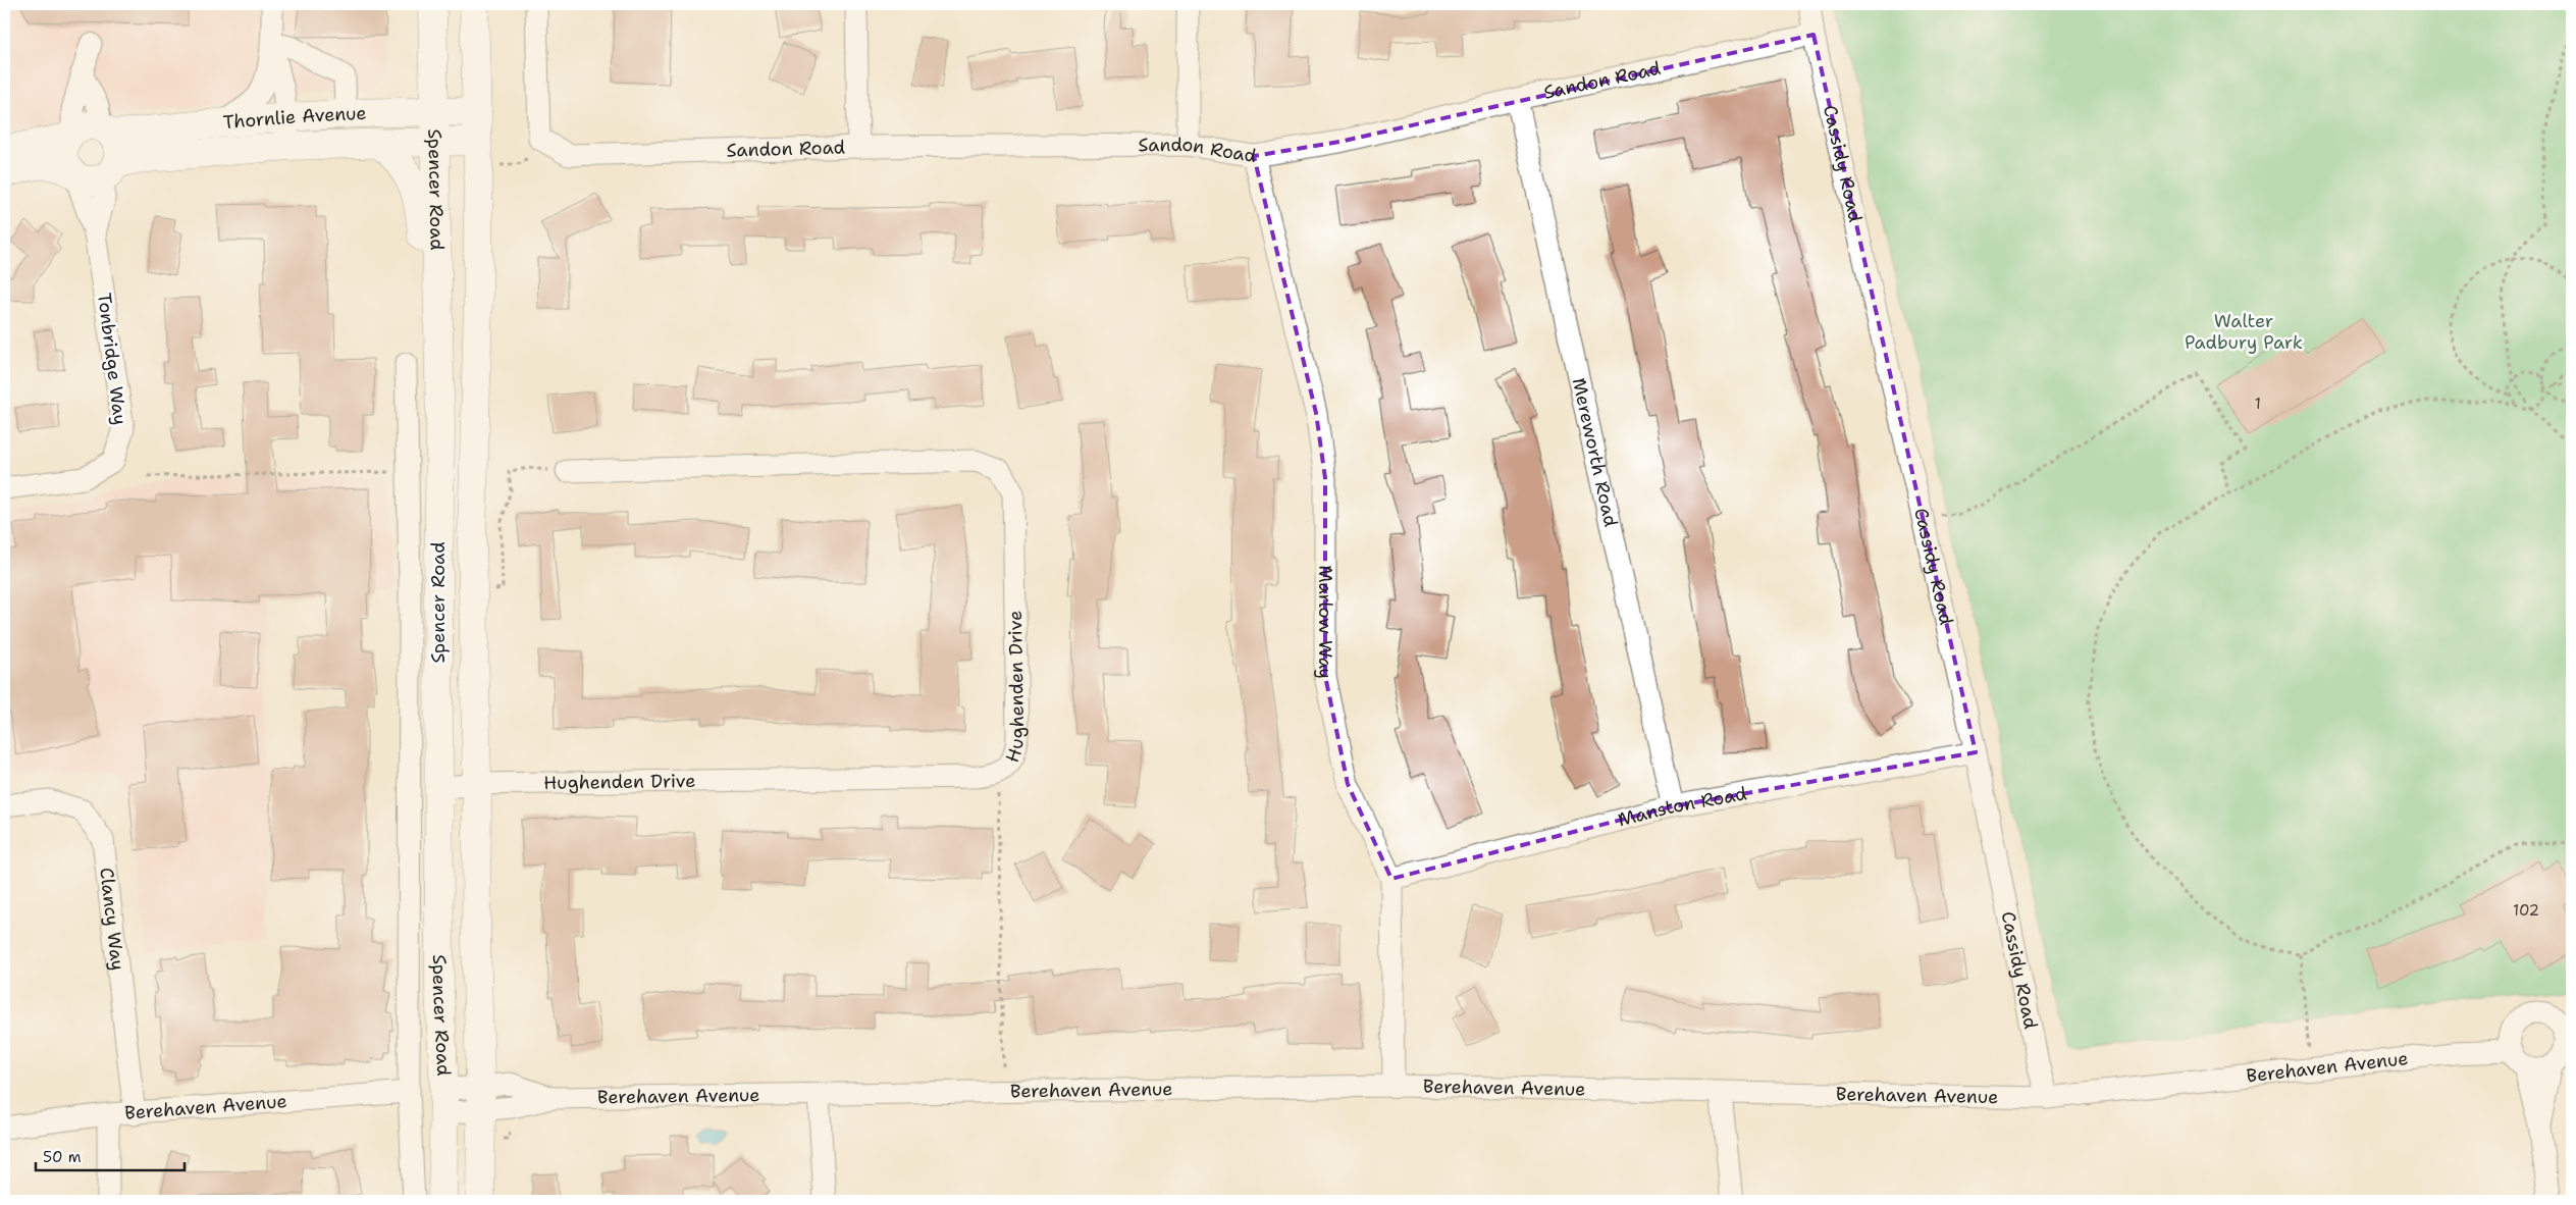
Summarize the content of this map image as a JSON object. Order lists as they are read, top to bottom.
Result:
{
  "streets": {
    "main road": ["Thornlie Avenue", "Spencer Road"],
    "street": [
      "Sandon Road",
      "Cassidy Road",
      "Tonbridge Way",
      "Mereworth Road",
      "Marlow Way",
      "Hughenden Drive",
      "Manston Road",
      "Clancy Way",
      "Berehaven Avenue"
    ]
  },
  "crossings": [
    ["Sandon Road", "Cassidy Road"],
    ["Sandon Road", "Mereworth Road"],
    ["Sandon Road", "Marlow Way"],
    ["Thornlie Avenue", "Spencer Road"],
    ["Thornlie Avenue", "Tonbridge Way"],
    ["Cassidy Road", "Manston Road"],
    ["Cassidy Road", "Berehaven Avenue"],
    ["Spencer Road", "Hughenden Drive"],
    ["Spencer Road", "Berehaven Avenue"],
    ["Mereworth Road", "Manston Road"],
    ["Marlow Way", "Manston Road"],
    ["Marlow Way", "Berehaven Avenue"],
    ["Clancy Way", "Berehaven Avenue"]
  ],
  "parks": ["Walter Padbury Park"],
  "house_numbers": ["1", "102"],
  "scale_bar": "50 m"
}
